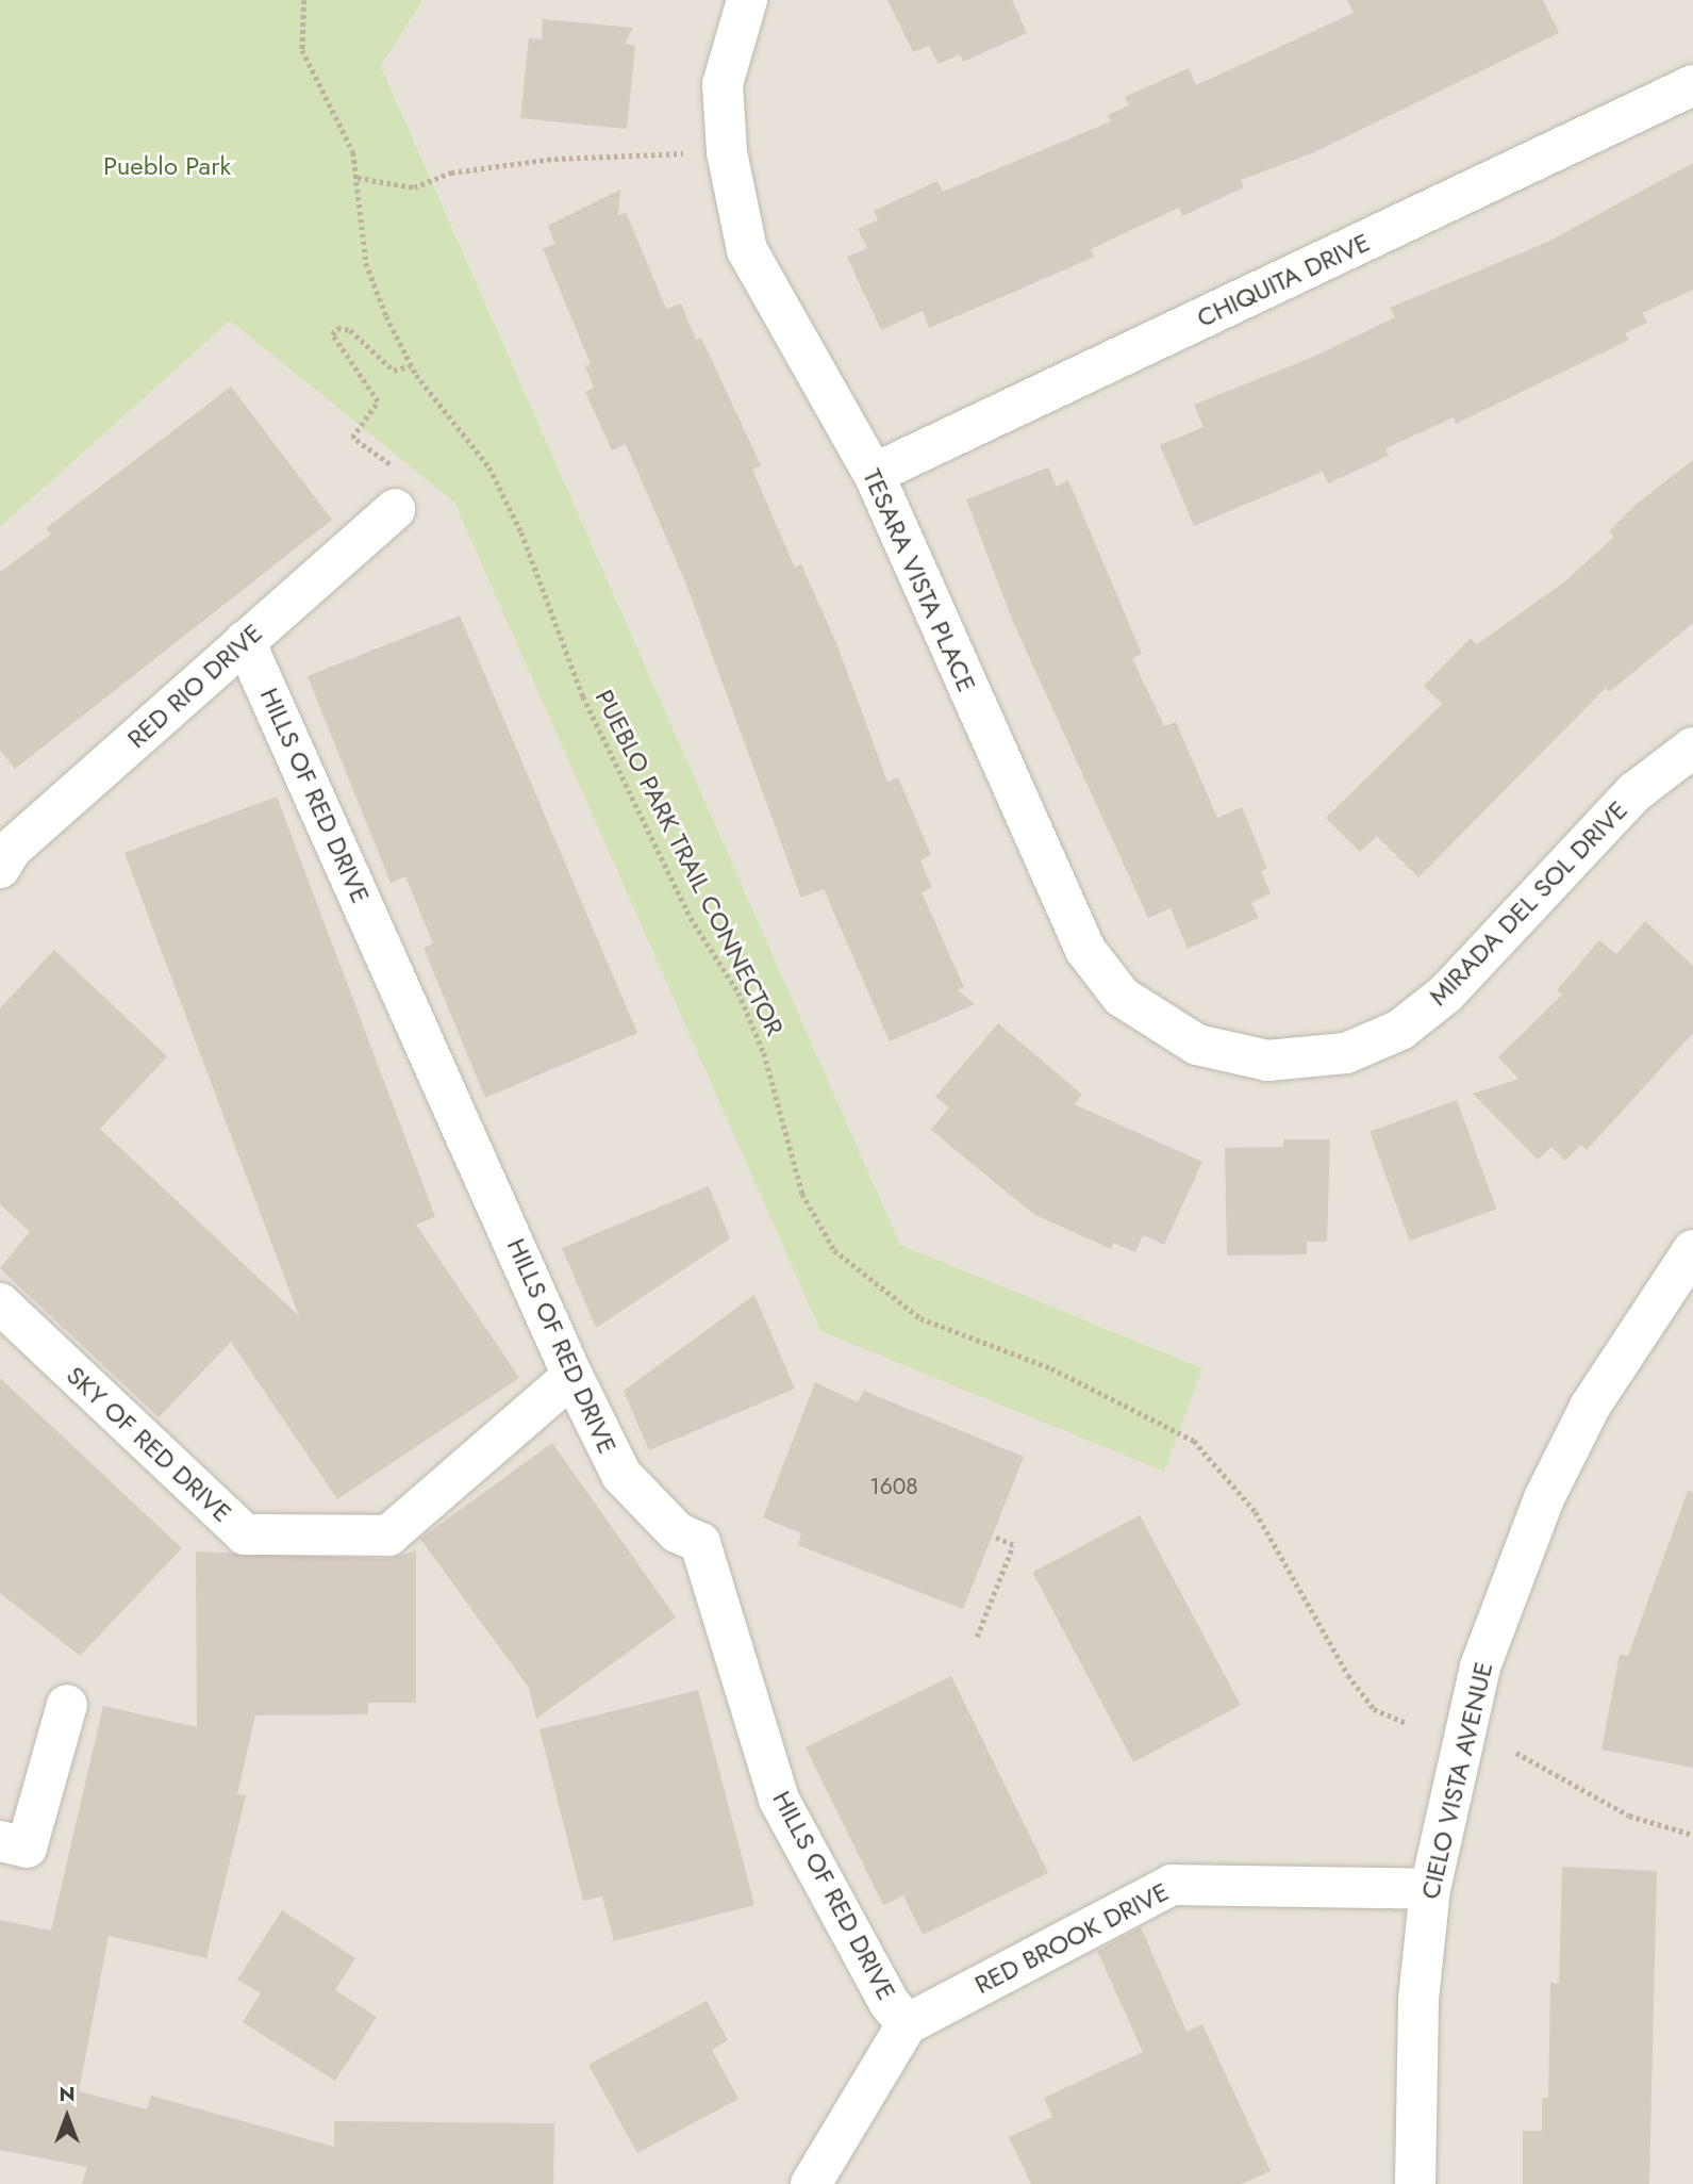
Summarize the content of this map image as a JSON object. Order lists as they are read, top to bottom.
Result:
{
  "streets": {
    "street": [
      "CHIQUITA DRIVE",
      "TESARA VISTA PLACE",
      "RED RIO DRIVE",
      "HILLS OF RED DRIVE",
      "MIRADA DEL SOL DRIVE",
      "SKY OF RED DRIVE",
      "CIELO VISTA AVENUE",
      "RED BROOK DRIVE"
    ],
    "path": ["PUEBLO PARK TRAIL CONNECTOR"]
  },
  "crossings": [
    ["CHIQUITA DRIVE", "TESARA VISTA PLACE"],
    ["TESARA VISTA PLACE", "MIRADA DEL SOL DRIVE"],
    ["RED RIO DRIVE", "HILLS OF RED DRIVE"],
    ["HILLS OF RED DRIVE", "SKY OF RED DRIVE"],
    ["HILLS OF RED DRIVE", "RED BROOK DRIVE"],
    ["CIELO VISTA AVENUE", "RED BROOK DRIVE"]
  ],
  "parks": ["Pueblo Park"],
  "house_numbers": ["1608"],
  "north": "top"
}
